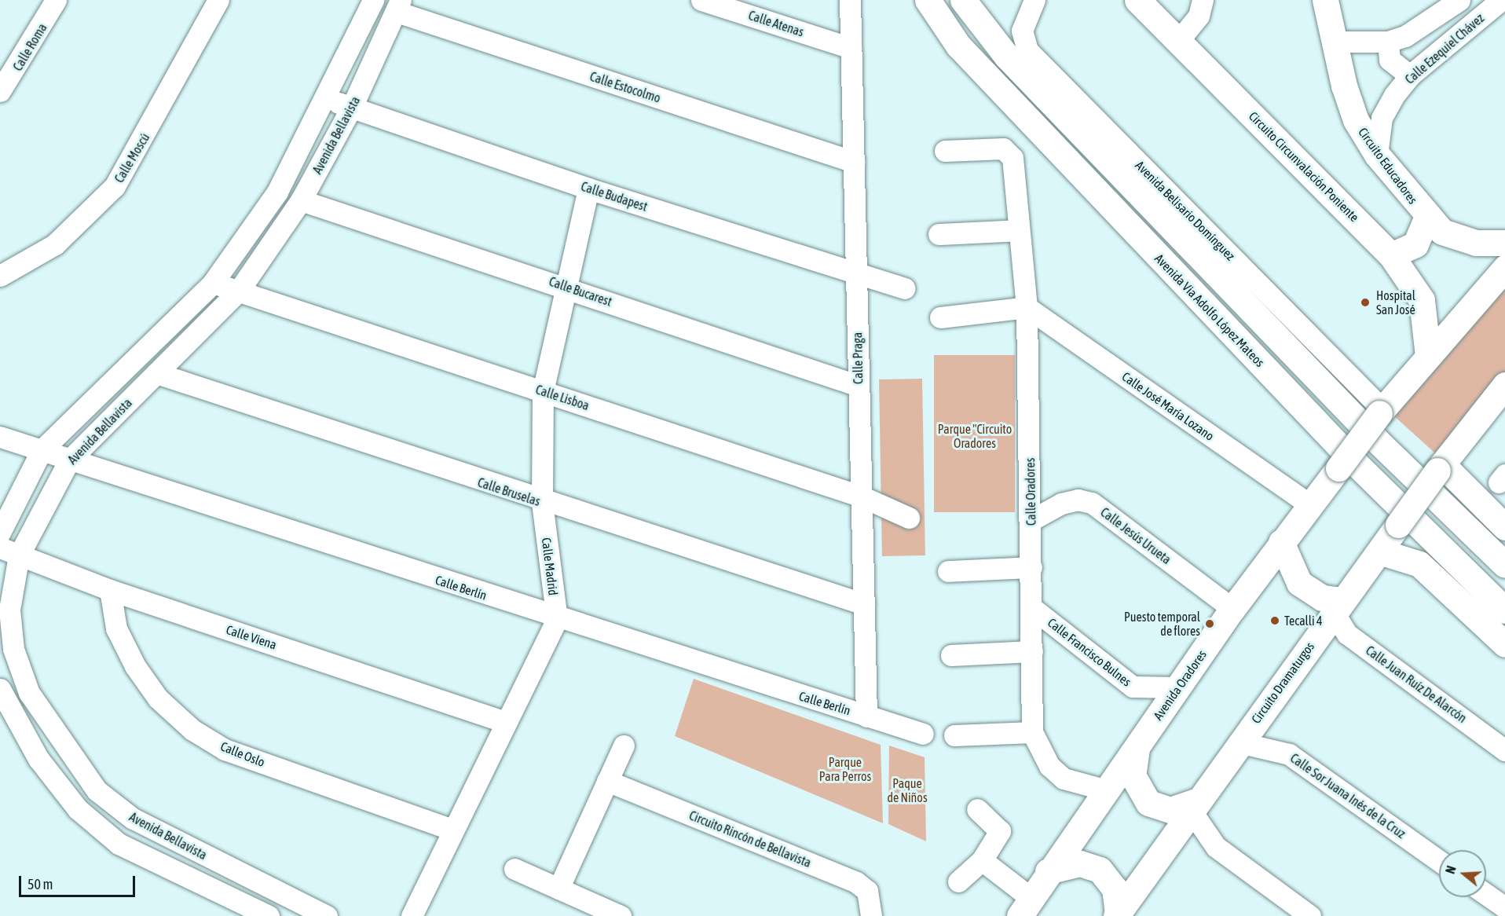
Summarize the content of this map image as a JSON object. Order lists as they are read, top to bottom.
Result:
{
  "streets": {
    "main road": [
      "Circuito Educadores",
      "Circuito Circunvalación Poniente",
      "Avenida Via Adolfo López Mateos",
      "Circuito Dramaturgos",
      "Avenida Oradores"
    ],
    "street": [
      "Calle Atenas",
      "Calle Roma",
      "Calle Ezequiel Chávez",
      "Calle Estocolmo",
      "Avenida Bellavista",
      "Calle Moscú",
      "Calle Budapest",
      "Avenida Belisario Domínguez",
      "Calle Bucarest",
      "Calle Praga",
      "Calle Lisboa",
      "Calle José María Lozano",
      "Calle Bruselas",
      "Calle Oradores",
      "Calle Jesús Urueta",
      "Calle Madrid",
      "Calle Berlín",
      "Calle Viena",
      "Calle Francisco Bulnes",
      "Calle Juan Ruíz De Alarcón",
      "Calle Oslo",
      "Calle Sor Juana Inés de la Cruz",
      "Circuito Rincón de Bellavista"
    ]
  },
  "crossings": [
    ["Calle Atenas", "Calle Praga"],
    ["Calle Ezequiel Chávez", "Circuito Educadores"],
    ["Calle Estocolmo", "Avenida Bellavista"],
    ["Calle Estocolmo", "Calle Praga"],
    ["Avenida Bellavista", "Calle Budapest"],
    ["Avenida Bellavista", "Calle Bucarest"],
    ["Avenida Bellavista", "Calle Lisboa"],
    ["Avenida Bellavista", "Calle Bruselas"],
    ["Avenida Bellavista", "Calle Berlín"],
    ["Avenida Bellavista", "Calle Viena"],
    ["Calle Budapest", "Calle Praga"],
    ["Calle Budapest", "Calle Madrid"],
    ["Avenida Belisario Domínguez", "Avenida Oradores"],
    ["Calle Bucarest", "Calle Praga"],
    ["Calle Bucarest", "Calle Madrid"],
    ["Calle Praga", "Calle Lisboa"],
    ["Calle Praga", "Calle Bruselas"],
    ["Calle Praga", "Calle Berlín"],
    ["Calle Lisboa", "Calle Madrid"],
    ["Calle José María Lozano", "Calle Oradores"],
    ["Calle José María Lozano", "Avenida Oradores"],
    ["Calle Bruselas", "Calle Madrid"],
    ["Calle Oradores", "Calle Jesús Urueta"],
    ["Calle Oradores", "Calle Francisco Bulnes"],
    ["Calle Oradores", "Avenida Oradores"],
    ["Calle Jesús Urueta", "Avenida Oradores"],
    ["Calle Madrid", "Calle Berlín"],
    ["Calle Viena", "Calle Oslo"],
    ["Calle Francisco Bulnes", "Avenida Oradores"],
    ["Circuito Dramaturgos", "Calle Juan Ruíz De Alarcón"],
    ["Circuito Dramaturgos", "Calle Sor Juana Inés de la Cruz"]
  ],
  "parks": ["Parque \"Circuito Oradores", "Parque Para Perros", "Paque de Niños"],
  "places": ["Hospital San José", "Tecalli 4", "Puesto temporal de flores"],
  "scale_bar": "50 m",
  "north": "left"
}
